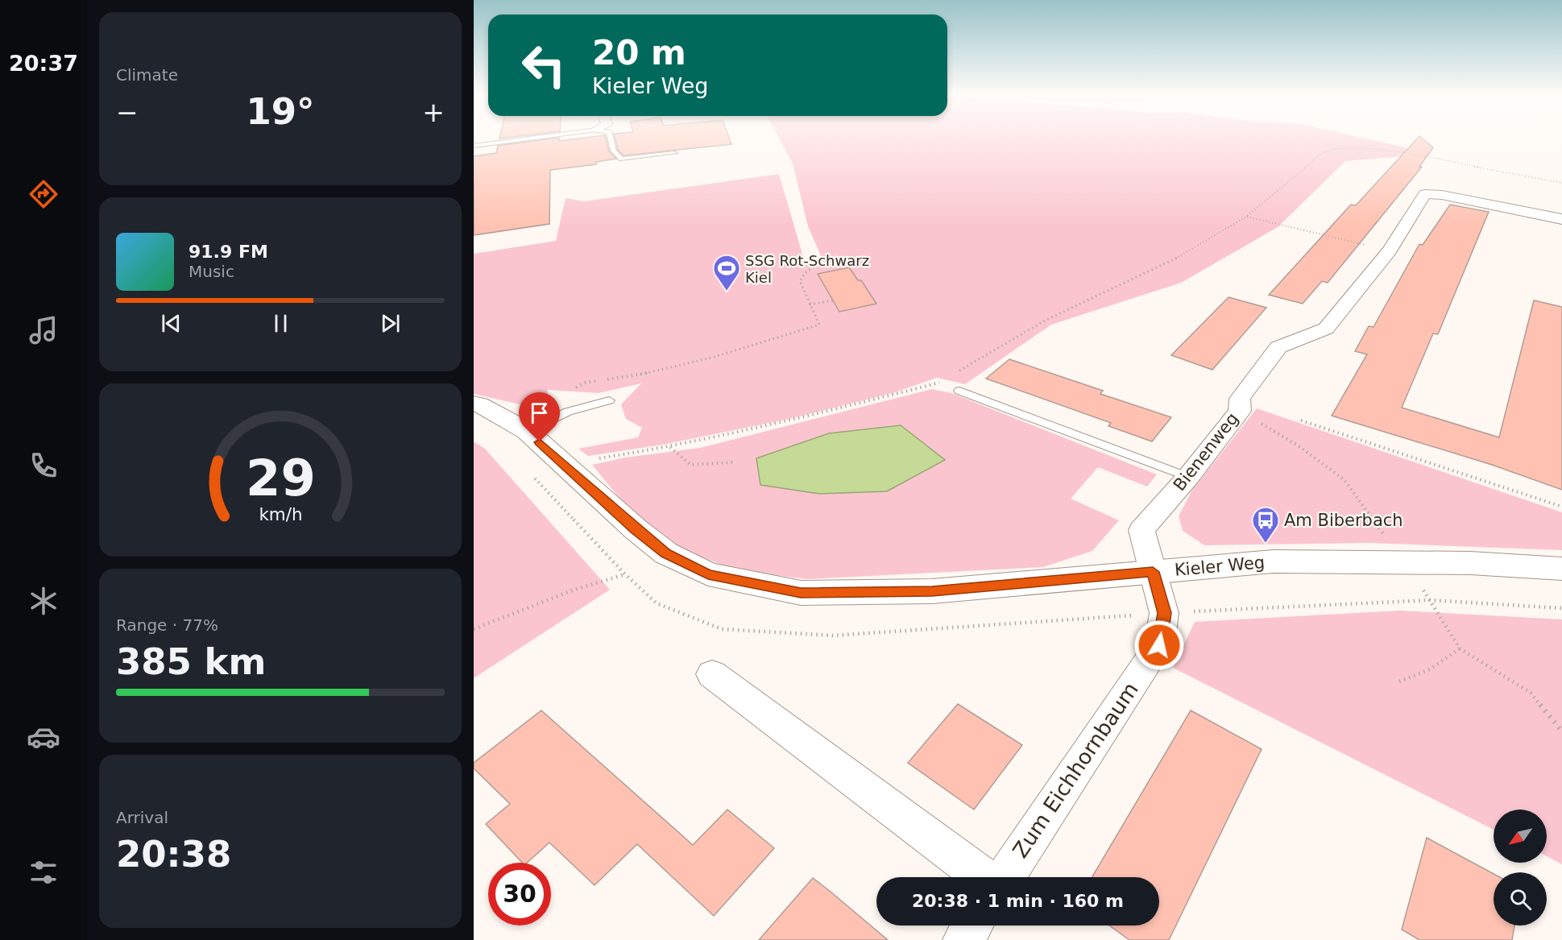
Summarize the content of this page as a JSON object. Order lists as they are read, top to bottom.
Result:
{
  "streets": {
    "street": ["Bienenweg", "Kieler Weg", "Zum Eichhornbaum"]
  },
  "crossings": [
    ["Bienenweg", "Kieler Weg"],
    ["Bienenweg", "Zum Eichhornbaum"],
    ["Kieler Weg", "Zum Eichhornbaum"]
  ],
  "places": {
    "sports": ["SSG Rot-Schwarz Kiel"],
    "bus stop": ["Am Biberbach"]
  },
  "north": "bottom left",
  "page": {
    "tabs": "20:37",
    "tile": [
      "Climate",
      ["Range · 77%", "385 km"],
      ["Arrival", "20:38"]
    ],
    "turn": ["20 m", "Kieler Weg"],
    "heat": ["−", "19°", "+"],
    "song": ["91.9 FM", "Music"],
    "limit": "30",
    "trip": "20:38 · 1 min · 160 m",
    "gauge": ["29", "km/h"]
  }
}
